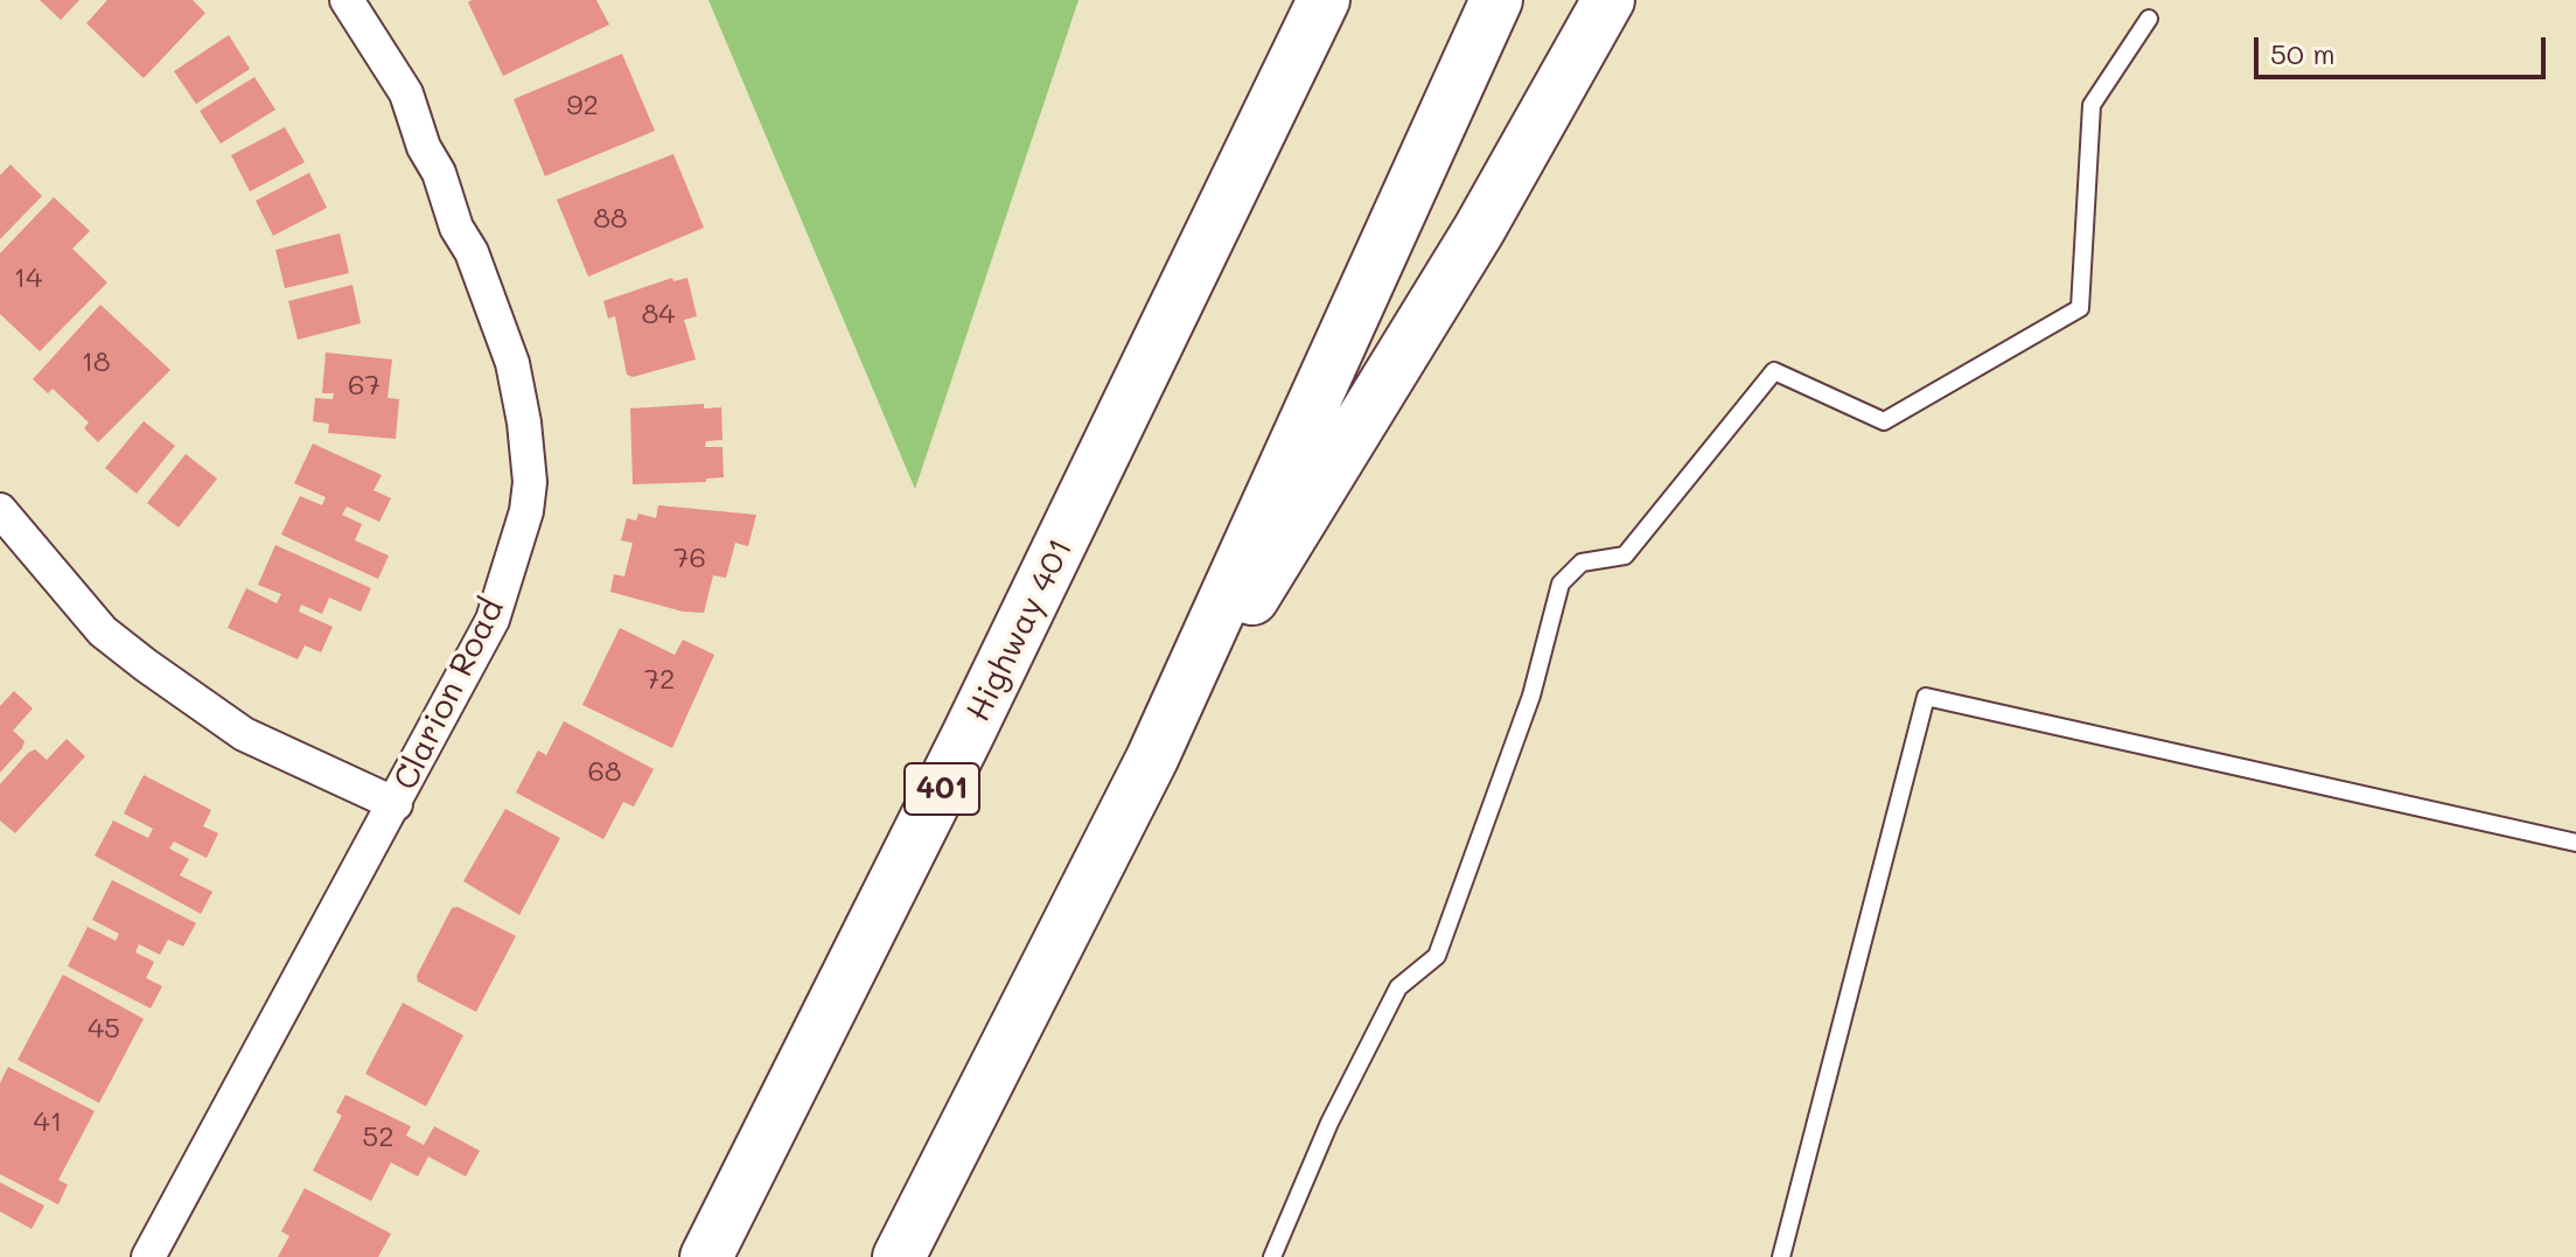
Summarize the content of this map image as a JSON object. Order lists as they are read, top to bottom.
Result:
{
  "streets": {
    "highway": ["Highway 401", "401"],
    "street": ["Clarion Road"]
  },
  "house_numbers": [
    "92",
    "88",
    "14",
    "84",
    "18",
    "67",
    "76",
    "72",
    "68",
    "45",
    "41",
    "52"
  ],
  "scale_bar": "50 m"
}
